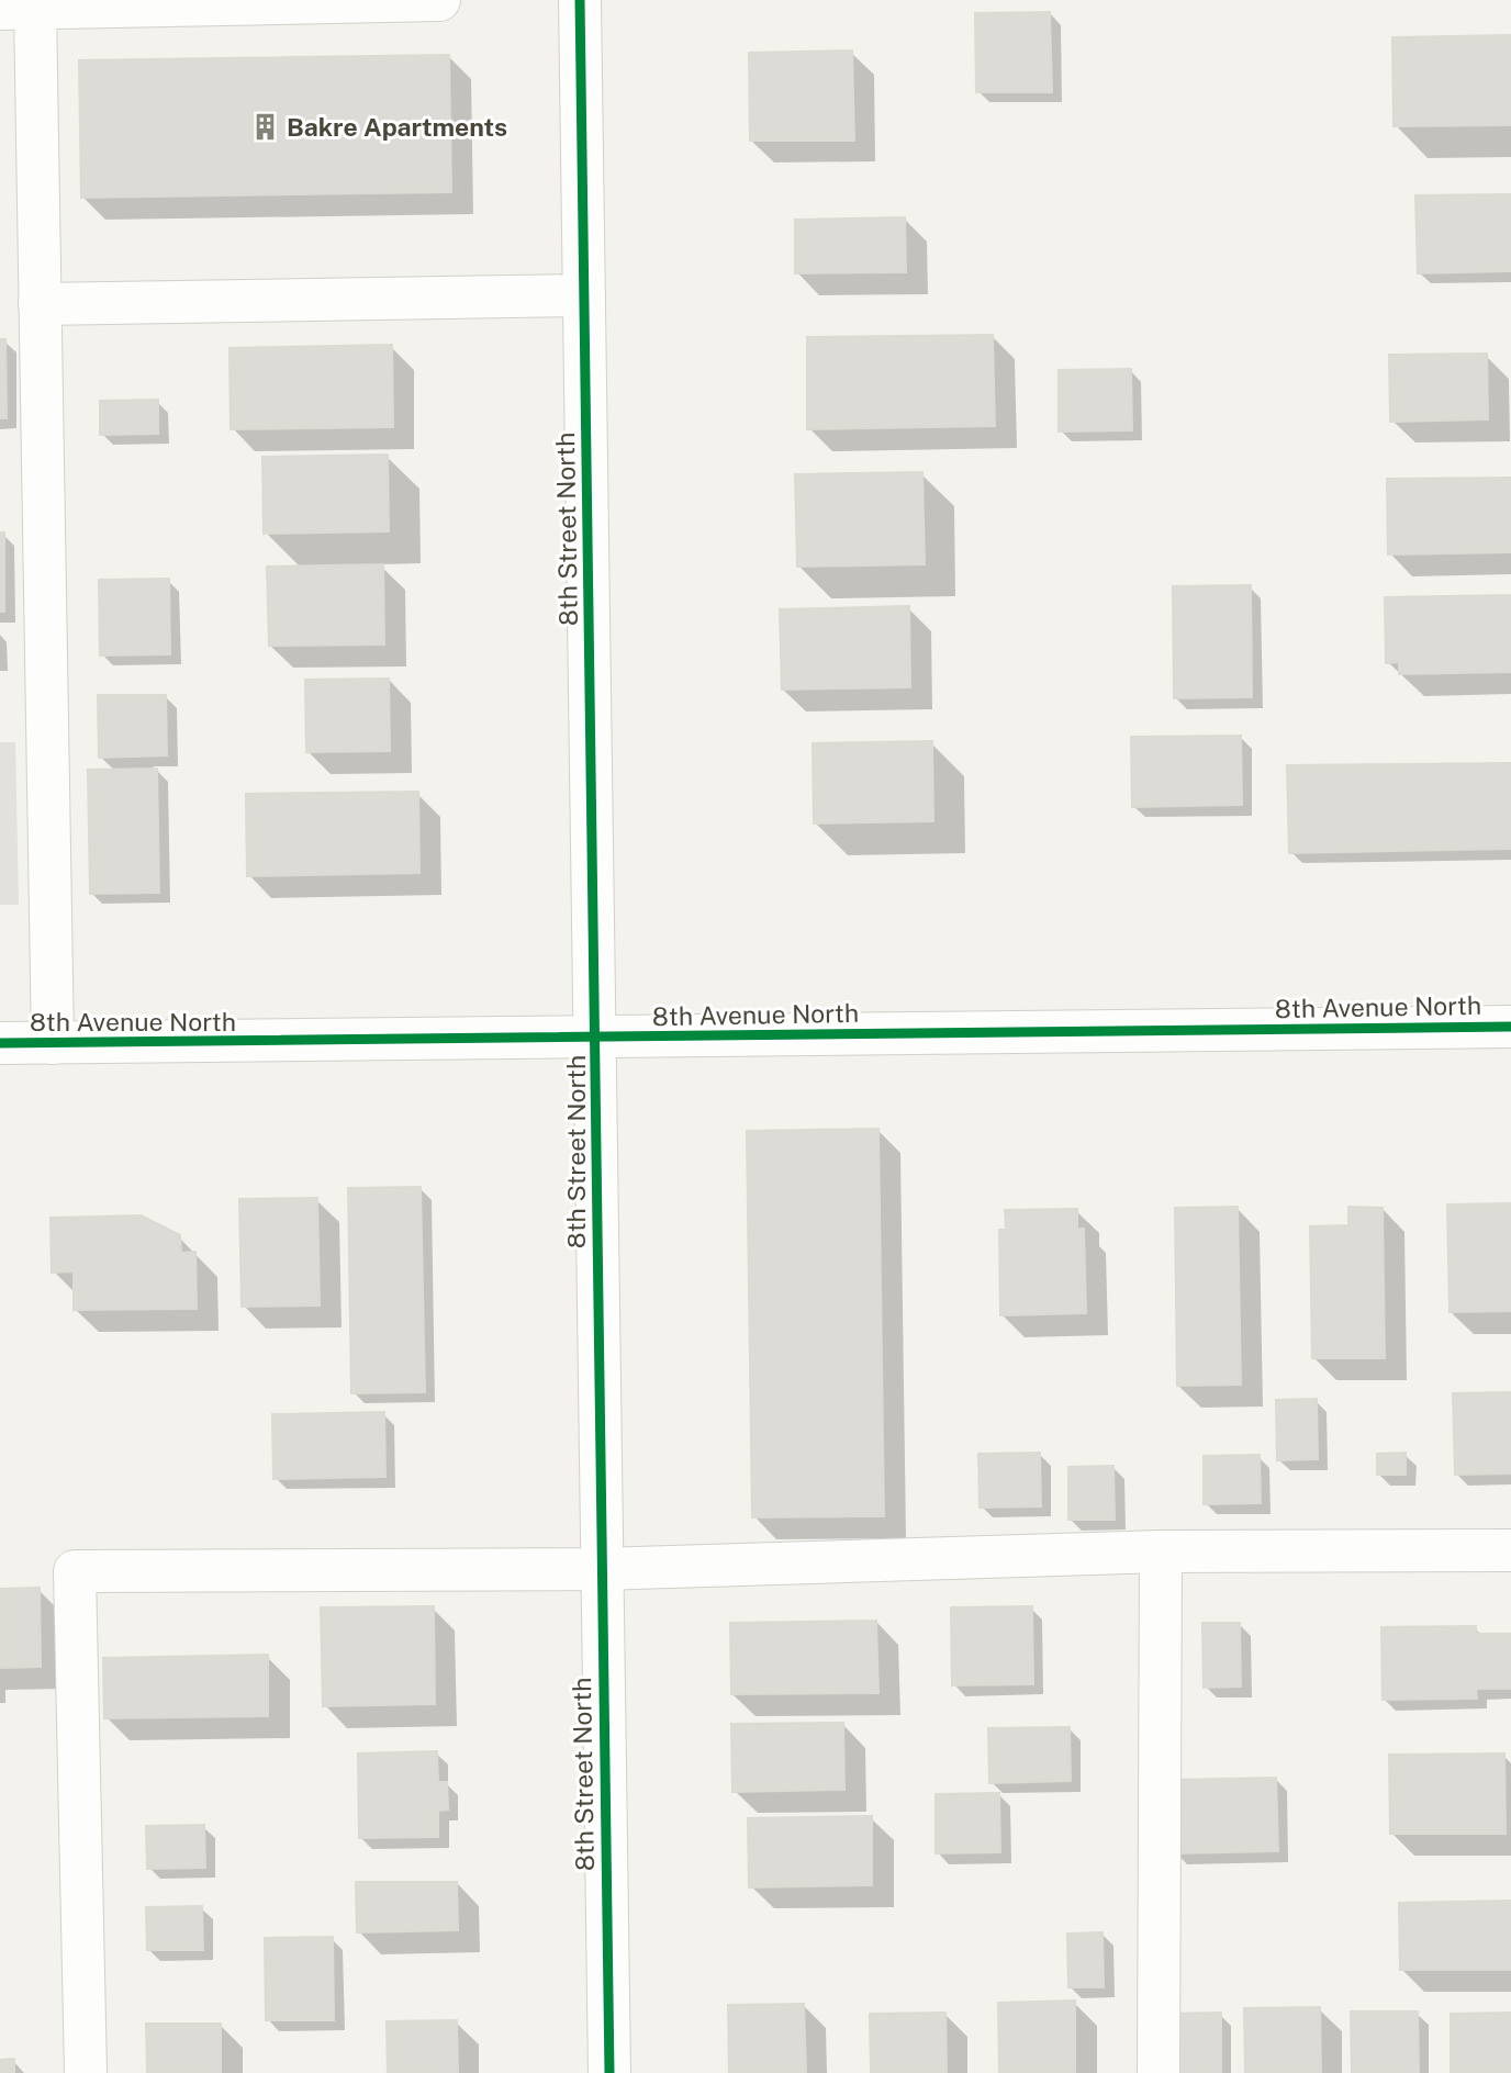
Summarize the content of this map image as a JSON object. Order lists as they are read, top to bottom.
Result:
{
  "streets": {
    "street": ["8th Street North", "8th Avenue North"]
  },
  "crossings": [
    ["8th Street North", "8th Avenue North"]
  ],
  "places": {
    "building": ["Bakre Apartments"]
  }
}
